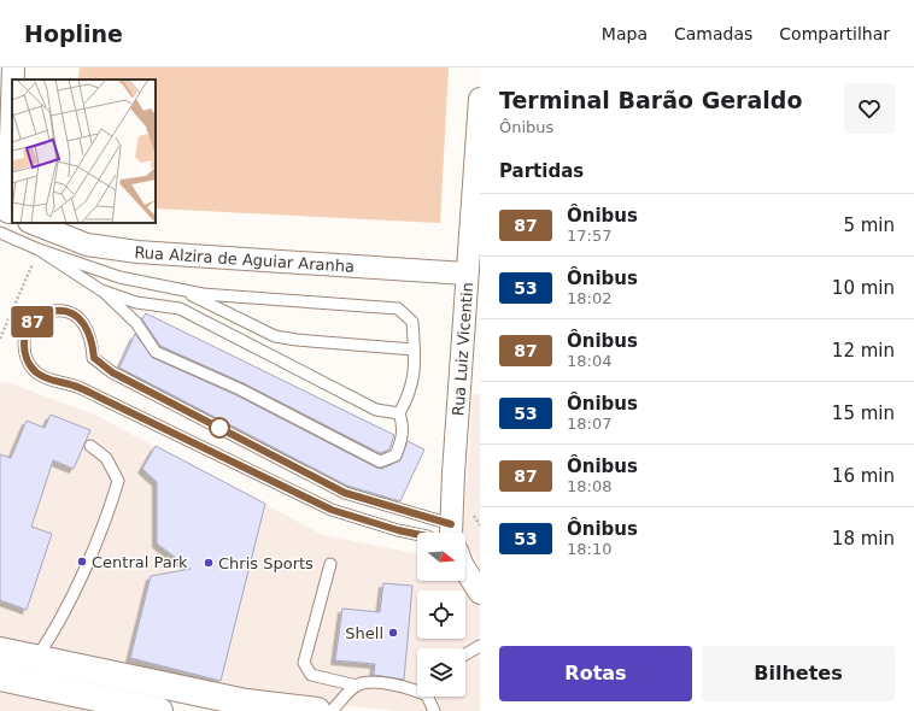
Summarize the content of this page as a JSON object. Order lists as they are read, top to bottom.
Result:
{
  "streets": {
    "street": ["Rua Alzira de Aguiar Aranha", "Rua Luiz Vicentin"]
  },
  "crossings": [
    ["Rua Alzira de Aguiar Aranha", "Rua Luiz Vicentin"]
  ],
  "places": ["Central Park", "Chris Sports", "Shell"],
  "lines": ["bus line 87"],
  "north": "right",
  "page": {
    "header": "Hopline",
    "nav": ["Mapa", "Camadas", "Compartilhar"],
    "on_map": "87",
    "heading": [
      ["Terminal Barão Geraldo", "Ônibus"],
      "Partidas"
    ],
    "list": [
      {
        "mark": "87",
        "name": "Ônibus",
        "note": "17:57",
        "value": "5 min"
      },
      {
        "mark": "53",
        "name": "Ônibus",
        "note": "18:02",
        "value": "10 min"
      },
      {
        "mark": "87",
        "name": "Ônibus",
        "note": "18:04",
        "value": "12 min"
      },
      {
        "mark": "53",
        "name": "Ônibus",
        "note": "18:07",
        "value": "15 min"
      },
      {
        "mark": "87",
        "name": "Ônibus",
        "note": "18:08",
        "value": "16 min"
      },
      {
        "mark": "53",
        "name": "Ônibus",
        "note": "18:10",
        "value": "18 min"
      }
    ],
    "buttons": ["Rotas", "Bilhetes"]
  }
}
